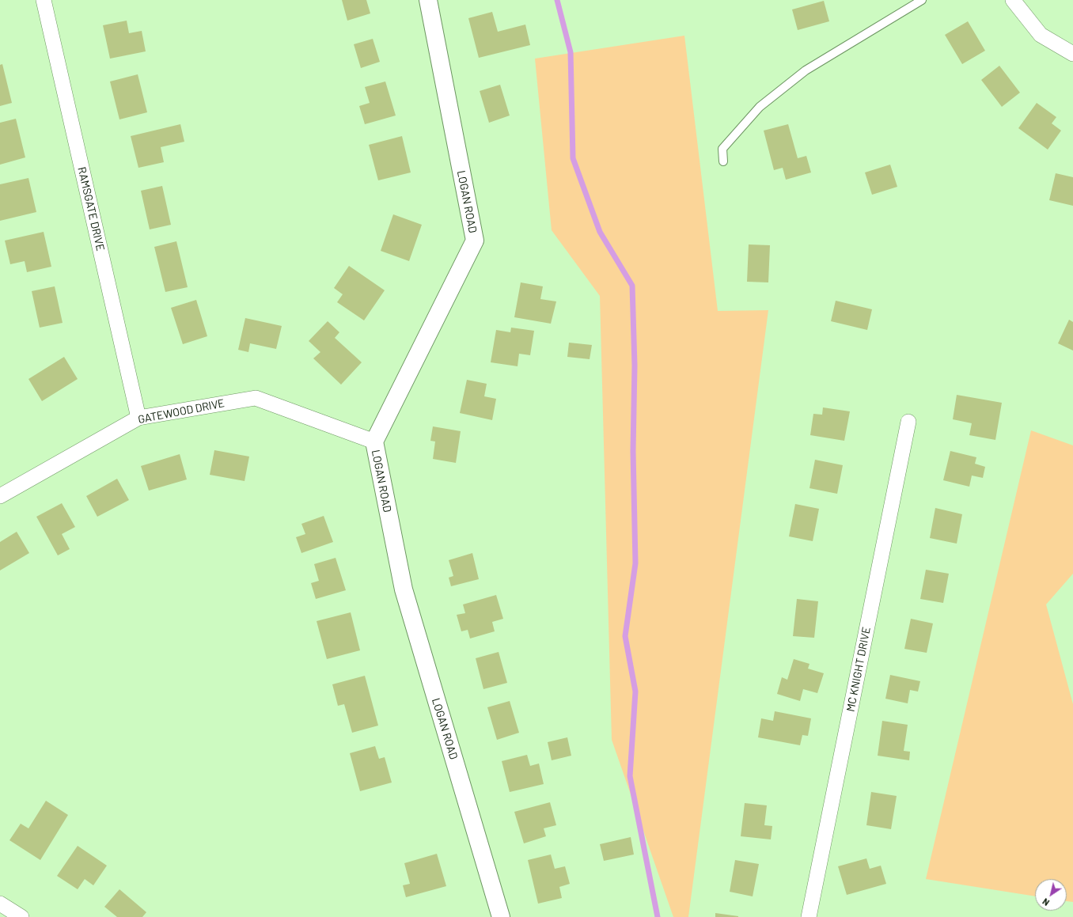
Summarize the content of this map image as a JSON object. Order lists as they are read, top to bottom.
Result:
{
  "streets": {
    "street": [
      "LOGAN ROAD",
      "RAMSGATE DRIVE",
      "GATEWOOD DRIVE",
      "MC KNIGHT DRIVE"
    ]
  },
  "crossings": [
    ["LOGAN ROAD", "GATEWOOD DRIVE"],
    ["RAMSGATE DRIVE", "GATEWOOD DRIVE"]
  ],
  "north": "bottom left"
}
